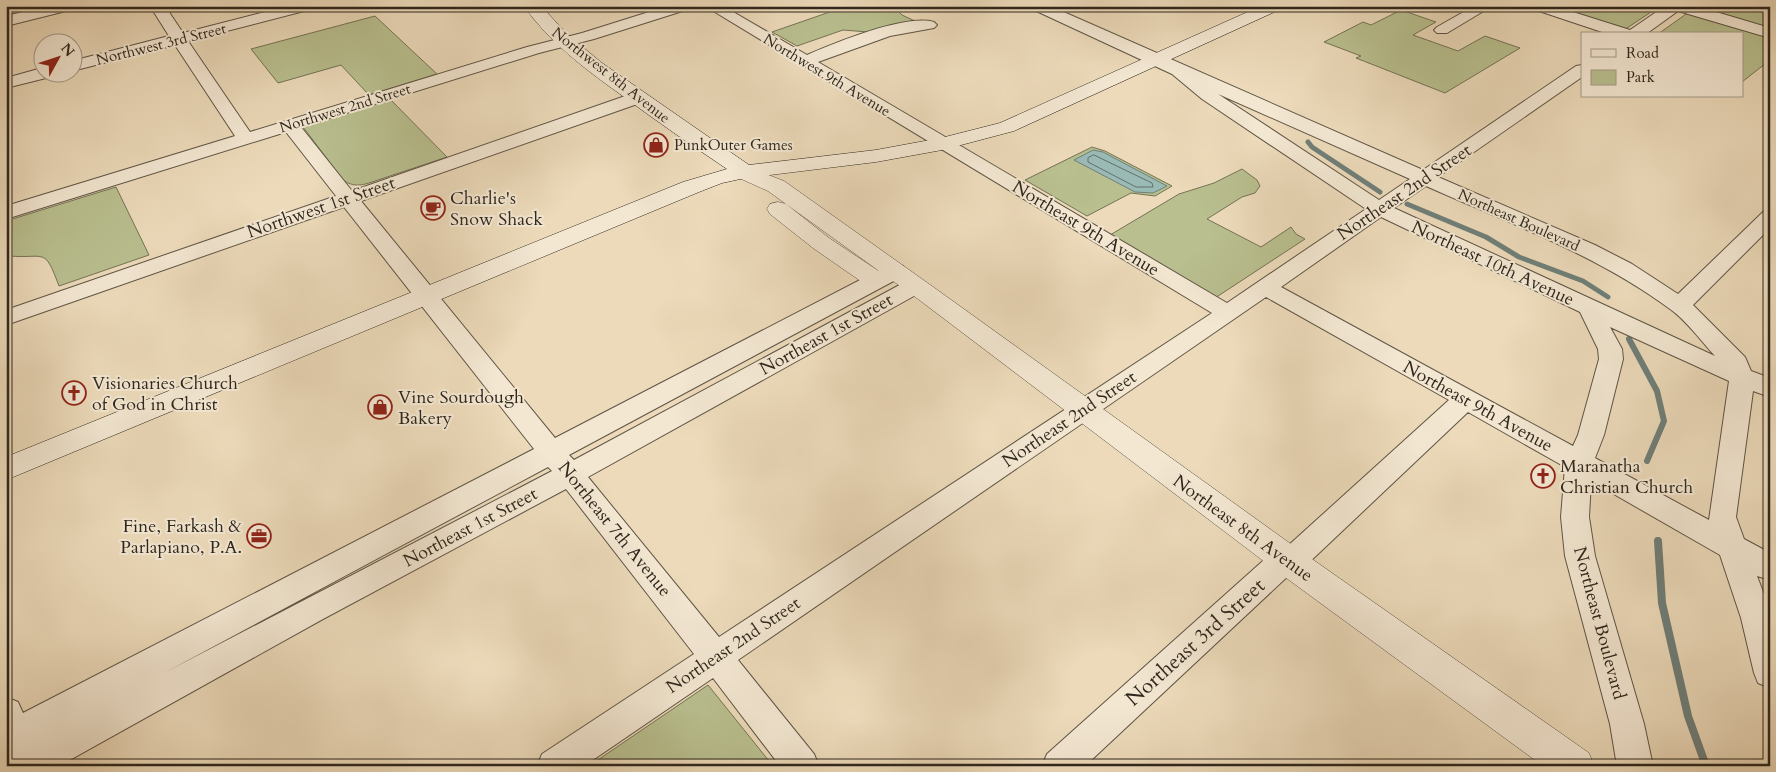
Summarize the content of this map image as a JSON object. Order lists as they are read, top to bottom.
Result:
{
  "streets": {
    "main road": ["Northwest 8th Avenue", "Northeast 8th Avenue"],
    "street": [
      "Northwest 3rd Street",
      "Northwest 9th Avenue",
      "Northwest 2nd Street",
      "Northeast 2nd Street",
      "Northwest 1st Street",
      "Northeast Boulevard",
      "Northeast 9th Avenue",
      "Northeast 10th Avenue",
      "Northeast 1st Street",
      "Northeast 7th Avenue",
      "Northeast 3rd Street"
    ]
  },
  "crossings": [
    ["Northwest 8th Avenue", "Northwest 2nd Street"],
    ["Northwest 8th Avenue", "Northwest 1st Street"],
    ["Northwest 8th Avenue", "Northeast 8th Avenue"],
    ["Northwest 9th Avenue", "Northeast 9th Avenue"],
    ["Northwest 2nd Street", "Northeast 7th Avenue"],
    ["Northeast 2nd Street", "Northeast Boulevard"],
    ["Northeast 2nd Street", "Northeast 9th Avenue"],
    ["Northeast 2nd Street", "Northeast 10th Avenue"],
    ["Northeast 2nd Street", "Northeast 8th Avenue"],
    ["Northeast 2nd Street", "Northeast 7th Avenue"],
    ["Northwest 1st Street", "Northeast 7th Avenue"],
    ["Northeast Boulevard", "Northeast 9th Avenue"],
    ["Northeast Boulevard", "Northeast 10th Avenue"],
    ["Northeast 9th Avenue", "Northeast 3rd Street"],
    ["Northeast 1st Street", "Northeast 8th Avenue"],
    ["Northeast 1st Street", "Northeast 7th Avenue"],
    ["Northeast 8th Avenue", "Northeast 3rd Street"]
  ],
  "places": {
    "shop": ["PunkOuter Games", "Vine Sourdough Bakery"],
    "cafe": ["Charlie's Snow Shack"],
    "church": ["Visionaries Church of God in Christ", "Maranatha Christian Church"],
    "office": ["Fine, Farkash & Parlapiano, P.A."]
  },
  "legend": ["Road", "Park"],
  "north": "top right"
}
